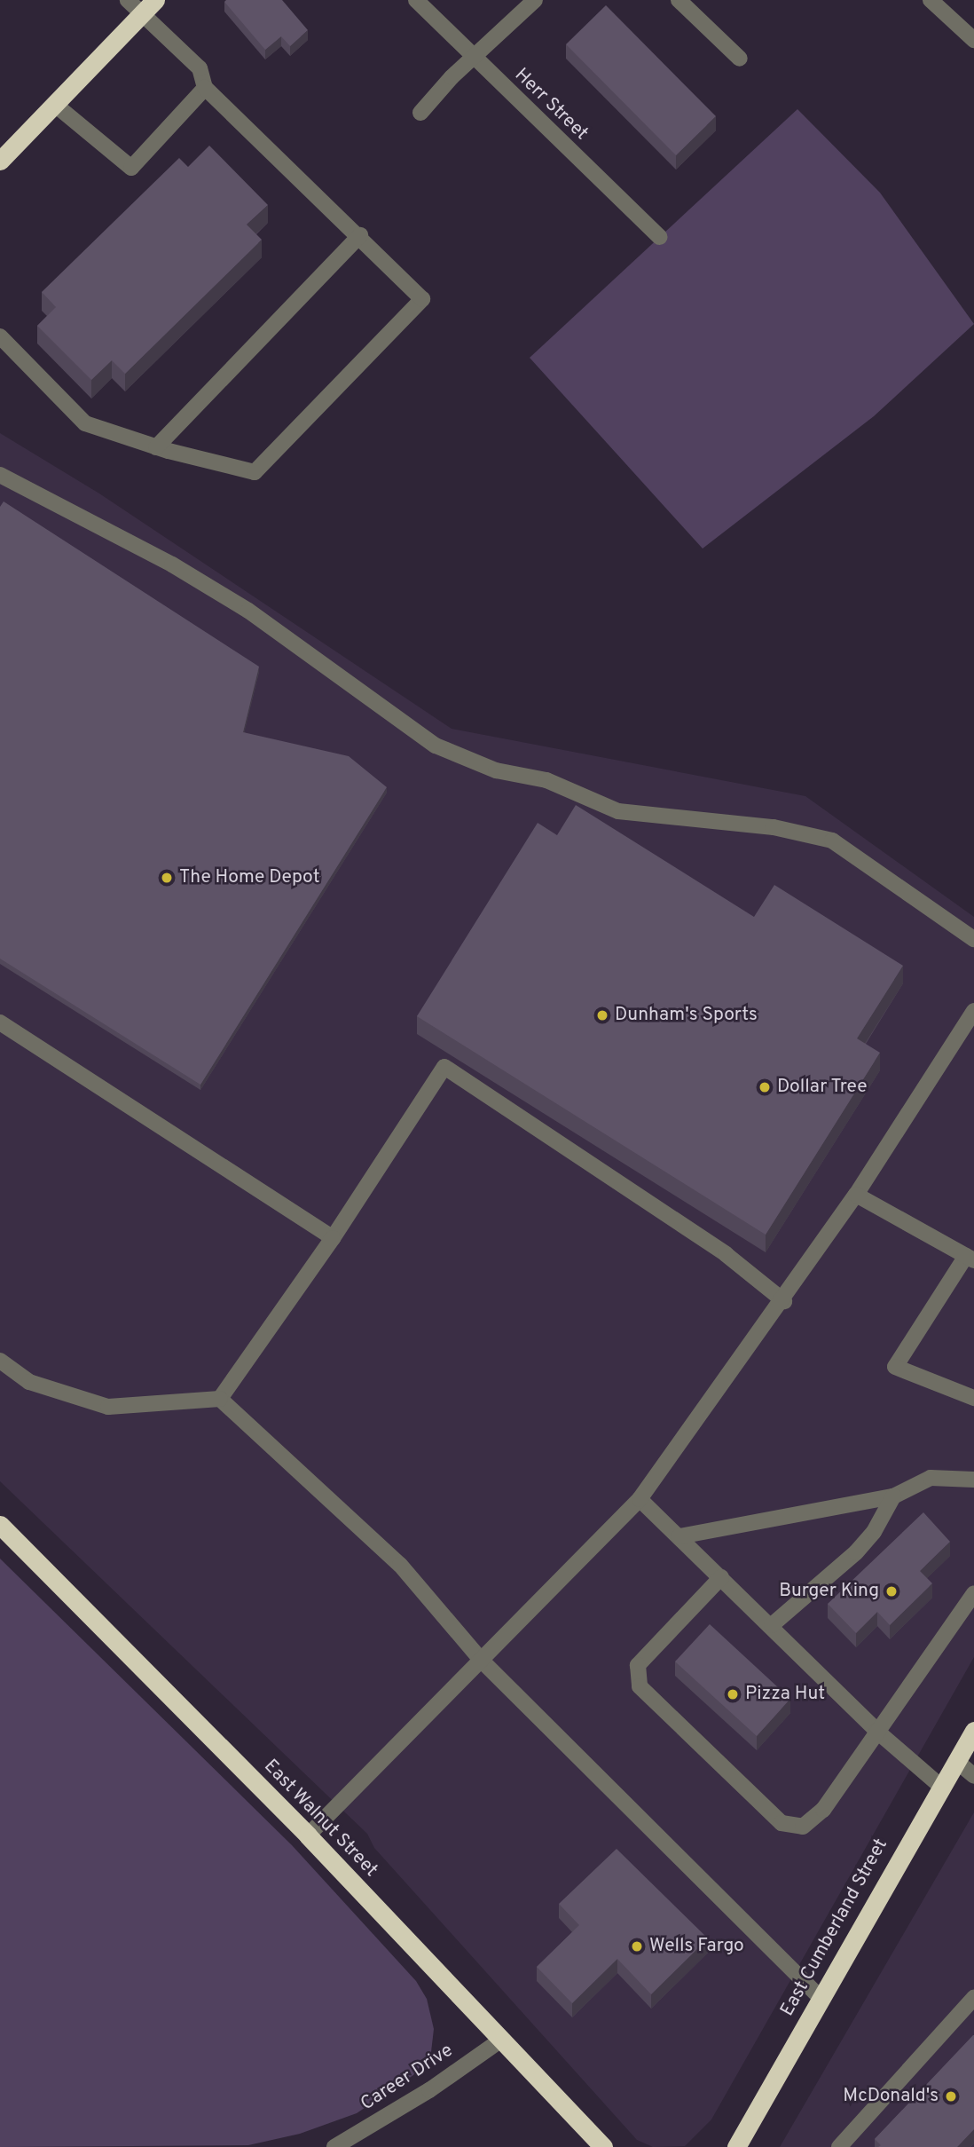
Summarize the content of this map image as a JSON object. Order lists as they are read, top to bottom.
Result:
{
  "streets": {
    "highway": ["East Walnut Street", "East Cumberland Street"],
    "street": ["Herr Street", "Career Drive"]
  },
  "crossings": [
    ["East Walnut Street", "Career Drive"]
  ],
  "places": [
    "The Home Depot",
    "Dunham's Sports",
    "Dollar Tree",
    "Burger King",
    "Pizza Hut",
    "Wells Fargo",
    "McDonald's"
  ]
}
